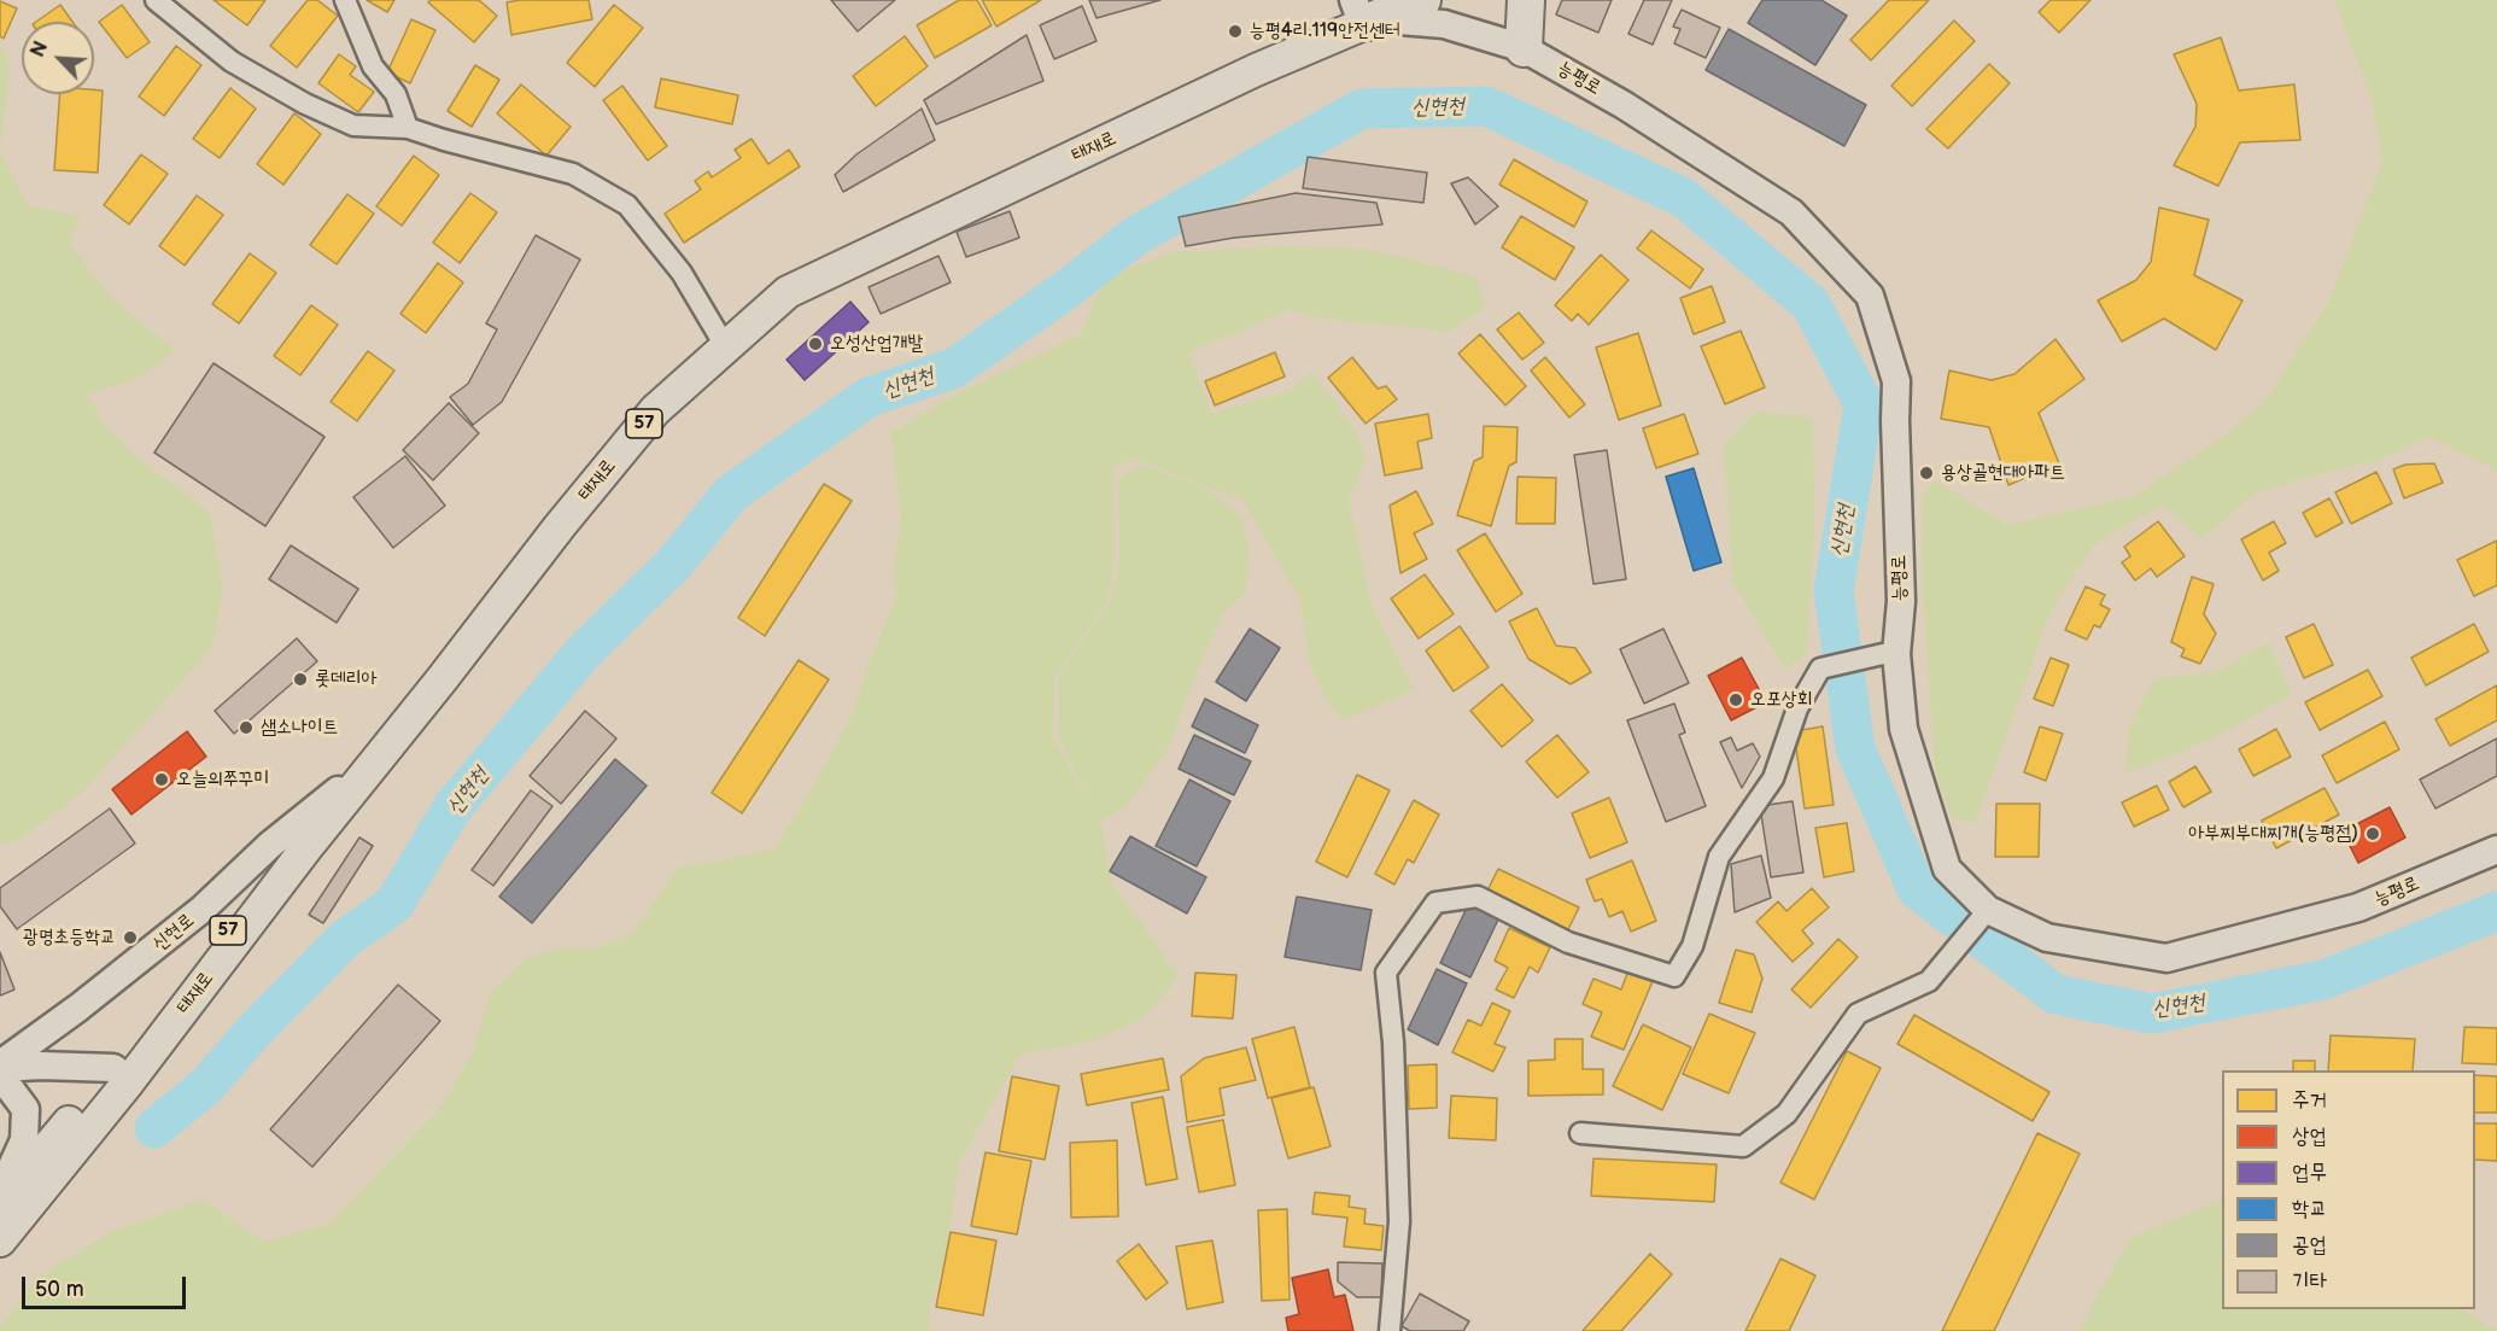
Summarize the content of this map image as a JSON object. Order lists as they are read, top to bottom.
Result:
{
  "streets": {
    "highway": ["태재로", "57"],
    "main road": ["능평로", "신현로"]
  },
  "crossings": [
    ["능평로", "태재로"],
    ["태재로", "신현로"]
  ],
  "water": ["신현천"],
  "places": [
    "능평4리.119안전센터",
    "오성산업개발",
    "용상골현대아파트",
    "롯데리아",
    "오포상회",
    "샘소나이트",
    "오늘의쭈꾸미",
    "아부찌부대찌개(능평점)",
    "광명초등학교"
  ],
  "legend": [
    "주거",
    "상업",
    "업무",
    "학교",
    "공업",
    "기타"
  ],
  "scale_bar": "50 m",
  "north": "top left"
}
